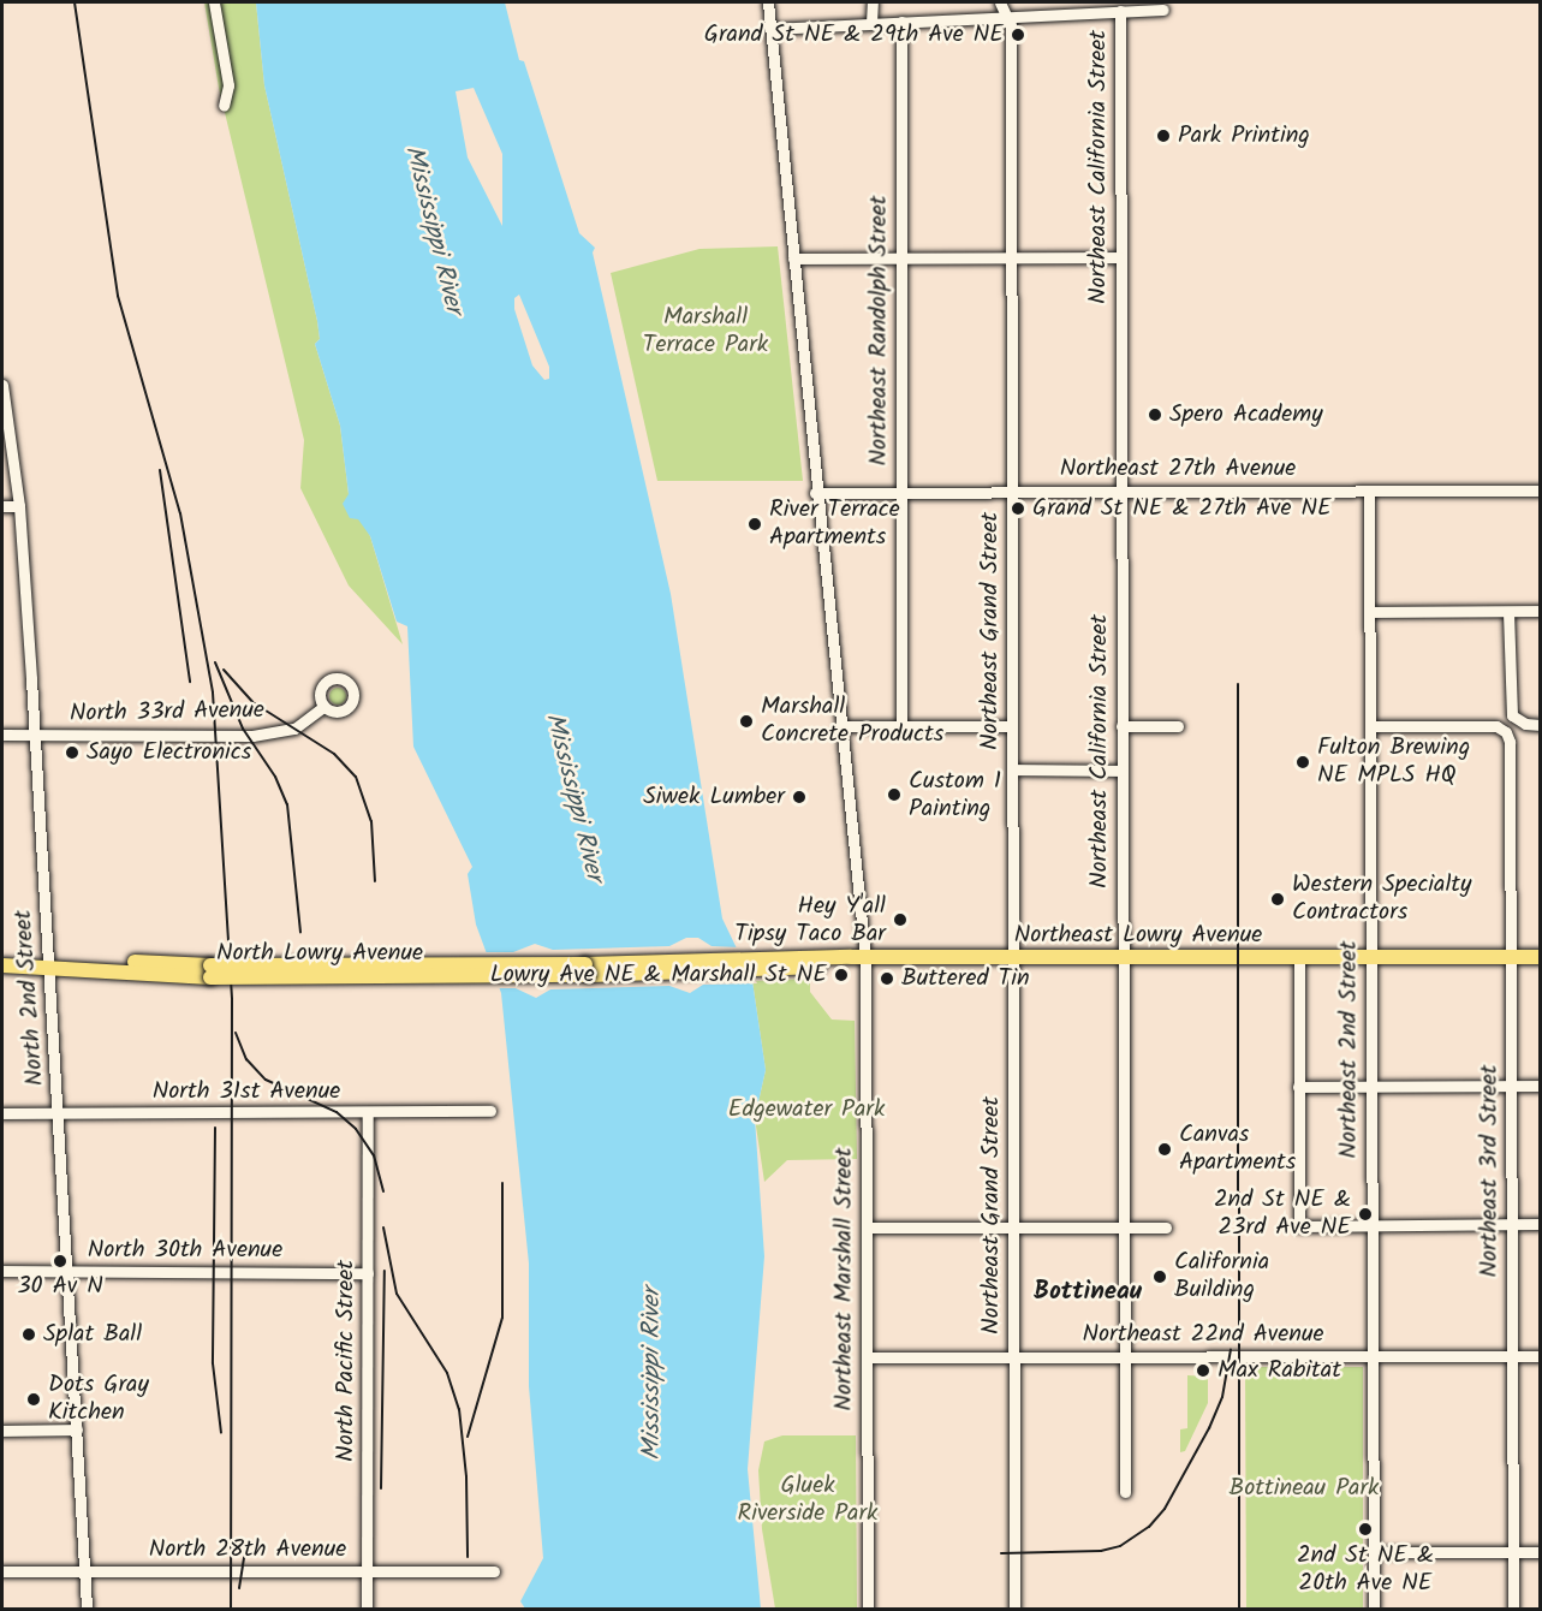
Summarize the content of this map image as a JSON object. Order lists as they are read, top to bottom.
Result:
{
  "streets": {
    "main road": ["Northeast Lowry Avenue", "North Lowry Avenue"],
    "street": [
      "Northeast California Street",
      "Northeast Randolph Street",
      "Northeast 27th Avenue",
      "Northeast Grand Street",
      "North 33rd Avenue",
      "North 2nd Street",
      "Northeast 2nd Street",
      "North 31st Avenue",
      "Northeast 3rd Street",
      "North 30th Avenue",
      "Northeast Marshall Street",
      "Northeast 22nd Avenue",
      "North Pacific Street",
      "North 28th Avenue"
    ]
  },
  "crossings": [
    ["Northeast California Street", "Northeast 27th Avenue"],
    ["Northeast California Street", "Northeast Lowry Avenue"],
    ["Northeast California Street", "Northeast 22nd Avenue"],
    ["Northeast Randolph Street", "Northeast 27th Avenue"],
    ["Northeast 27th Avenue", "Northeast Grand Street"],
    ["Northeast 27th Avenue", "Northeast 2nd Street"],
    ["Northeast 27th Avenue", "Northeast Marshall Street"],
    ["Northeast Grand Street", "Northeast Lowry Avenue"],
    ["Northeast Grand Street", "Northeast 22nd Avenue"],
    ["North 33rd Avenue", "North 2nd Street"],
    ["Northeast Lowry Avenue", "North Lowry Avenue"],
    ["Northeast Lowry Avenue", "Northeast 2nd Street"],
    ["Northeast Lowry Avenue", "Northeast 3rd Street"],
    ["Northeast Lowry Avenue", "Northeast Marshall Street"],
    ["North Lowry Avenue", "North 2nd Street"],
    ["North 2nd Street", "North 31st Avenue"],
    ["North 2nd Street", "North 30th Avenue"],
    ["North 2nd Street", "North 28th Avenue"],
    ["Northeast 2nd Street", "Northeast 3rd Street"],
    ["Northeast 2nd Street", "Northeast 22nd Avenue"],
    ["North 31st Avenue", "North Pacific Street"],
    ["Northeast 3rd Street", "Northeast 22nd Avenue"],
    ["North 30th Avenue", "North Pacific Street"],
    ["Northeast Marshall Street", "Northeast 22nd Avenue"],
    ["North Pacific Street", "North 28th Avenue"]
  ],
  "districts": ["Bottineau"],
  "water": ["Mississippi River"],
  "parks": [
    "Marshall Terrace Park",
    "Edgewater Park",
    "Gluek Riverside Park",
    "Bottineau Park"
  ],
  "places": [
    "Grand St NE & 29th Ave NE",
    "Park Printing",
    "Spero Academy",
    "Grand St NE & 27th Ave NE",
    "River Terrace Apartments",
    "Marshall Concrete Products",
    "Sayo Electronics",
    "Fulton Brewing NE MPLS HQ",
    "Custom 1 Painting",
    "Siwek Lumber",
    "Western Specialty Contractors",
    "Hey Y'all Tipsy Taco Bar",
    "Lowry Ave NE & Marshall St NE",
    "Buttered Tin",
    "Canvas Apartments",
    "2nd St NE & 23rd Ave NE",
    "30 Av N",
    "California Building",
    "Splat Ball",
    "Max Rabitat",
    "Dots Gray Kitchen",
    "2nd St NE & 20th Ave NE"
  ]
}
